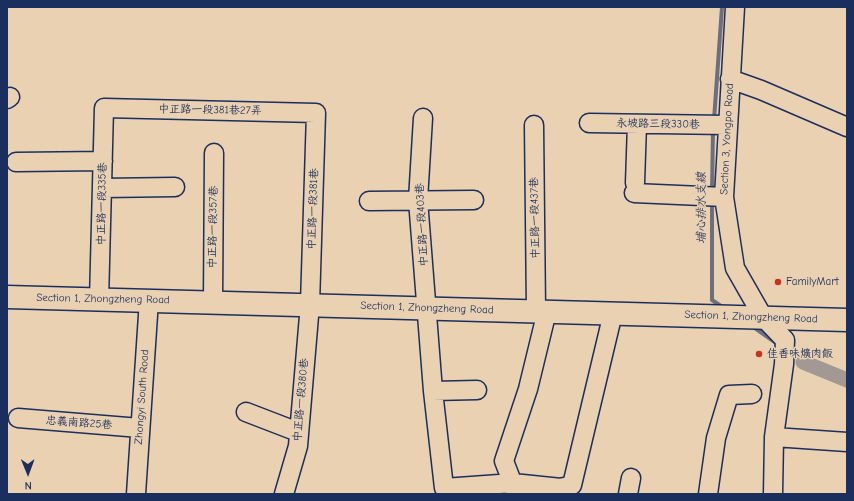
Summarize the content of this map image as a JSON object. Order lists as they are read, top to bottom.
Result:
{
  "streets": {
    "main road": ["Section 1, Zhongzheng Road"],
    "street": [
      "中正路一段381巷27弄",
      "永坡路三段330巷",
      "Section 3, Yongpo Road",
      "中正路一段335巷",
      "中正路一段381巷",
      "中正路一段437巷",
      "中正路一段403巷",
      "中正路一段357巷",
      "Zhongyi South Road",
      "中正路一段380巷",
      "忠義南路25巷"
    ]
  },
  "crossings": [
    ["中正路一段381巷27弄", "中正路一段335巷"],
    ["中正路一段381巷27弄", "中正路一段381巷"],
    ["永坡路三段330巷", "Section 3, Yongpo Road"],
    ["Section 3, Yongpo Road", "Section 1, Zhongzheng Road"],
    ["中正路一段335巷", "Section 1, Zhongzheng Road"],
    ["中正路一段381巷", "Section 1, Zhongzheng Road"],
    ["中正路一段381巷", "中正路一段380巷"],
    ["中正路一段437巷", "中正路一段403巷"],
    ["中正路一段437巷", "Section 1, Zhongzheng Road"],
    ["中正路一段403巷", "Section 1, Zhongzheng Road"],
    ["中正路一段357巷", "Section 1, Zhongzheng Road"],
    ["Section 1, Zhongzheng Road", "Zhongyi South Road"],
    ["Section 1, Zhongzheng Road", "中正路一段380巷"],
    ["Zhongyi South Road", "忠義南路25巷"]
  ],
  "water": ["埔心排水支線"],
  "places": ["FamilyMart", "佳香味爌肉飯"],
  "north": "bottom"
}
